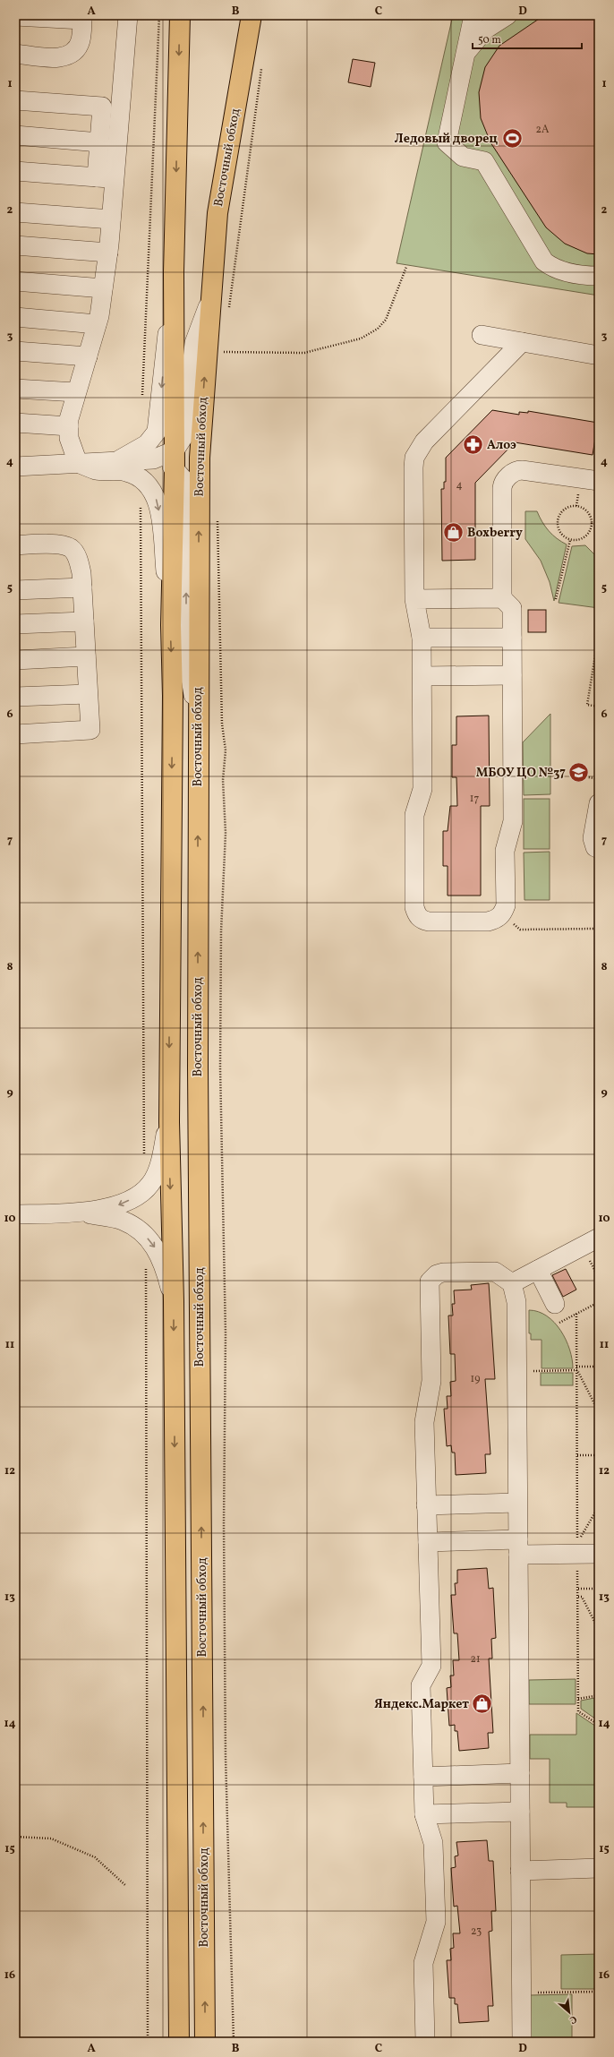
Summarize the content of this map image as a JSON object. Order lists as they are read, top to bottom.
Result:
{
  "streets": {
    "main road": ["Восточный обход"]
  },
  "places": {
    "sports": ["Ледовый дворец"],
    "pharmacy": ["Алоэ"],
    "shop": ["Boxberry", "Яндекс.Маркет"],
    "school or university": ["МБОУ ЦО №37"]
  },
  "house_numbers": [
    "2А",
    "4",
    "17",
    "19",
    "21",
    "23"
  ],
  "scale_bar": "50 m",
  "north": "bottom right",
  "grid": {
    "columns": [
      "A",
      "B",
      "C",
      "D"
    ],
    "rows": [
      "1",
      "2",
      "3",
      "4",
      "5",
      "6",
      "7",
      "8",
      "9",
      "10",
      "11",
      "12",
      "13",
      "14",
      "15",
      "16"
    ]
  }
}
